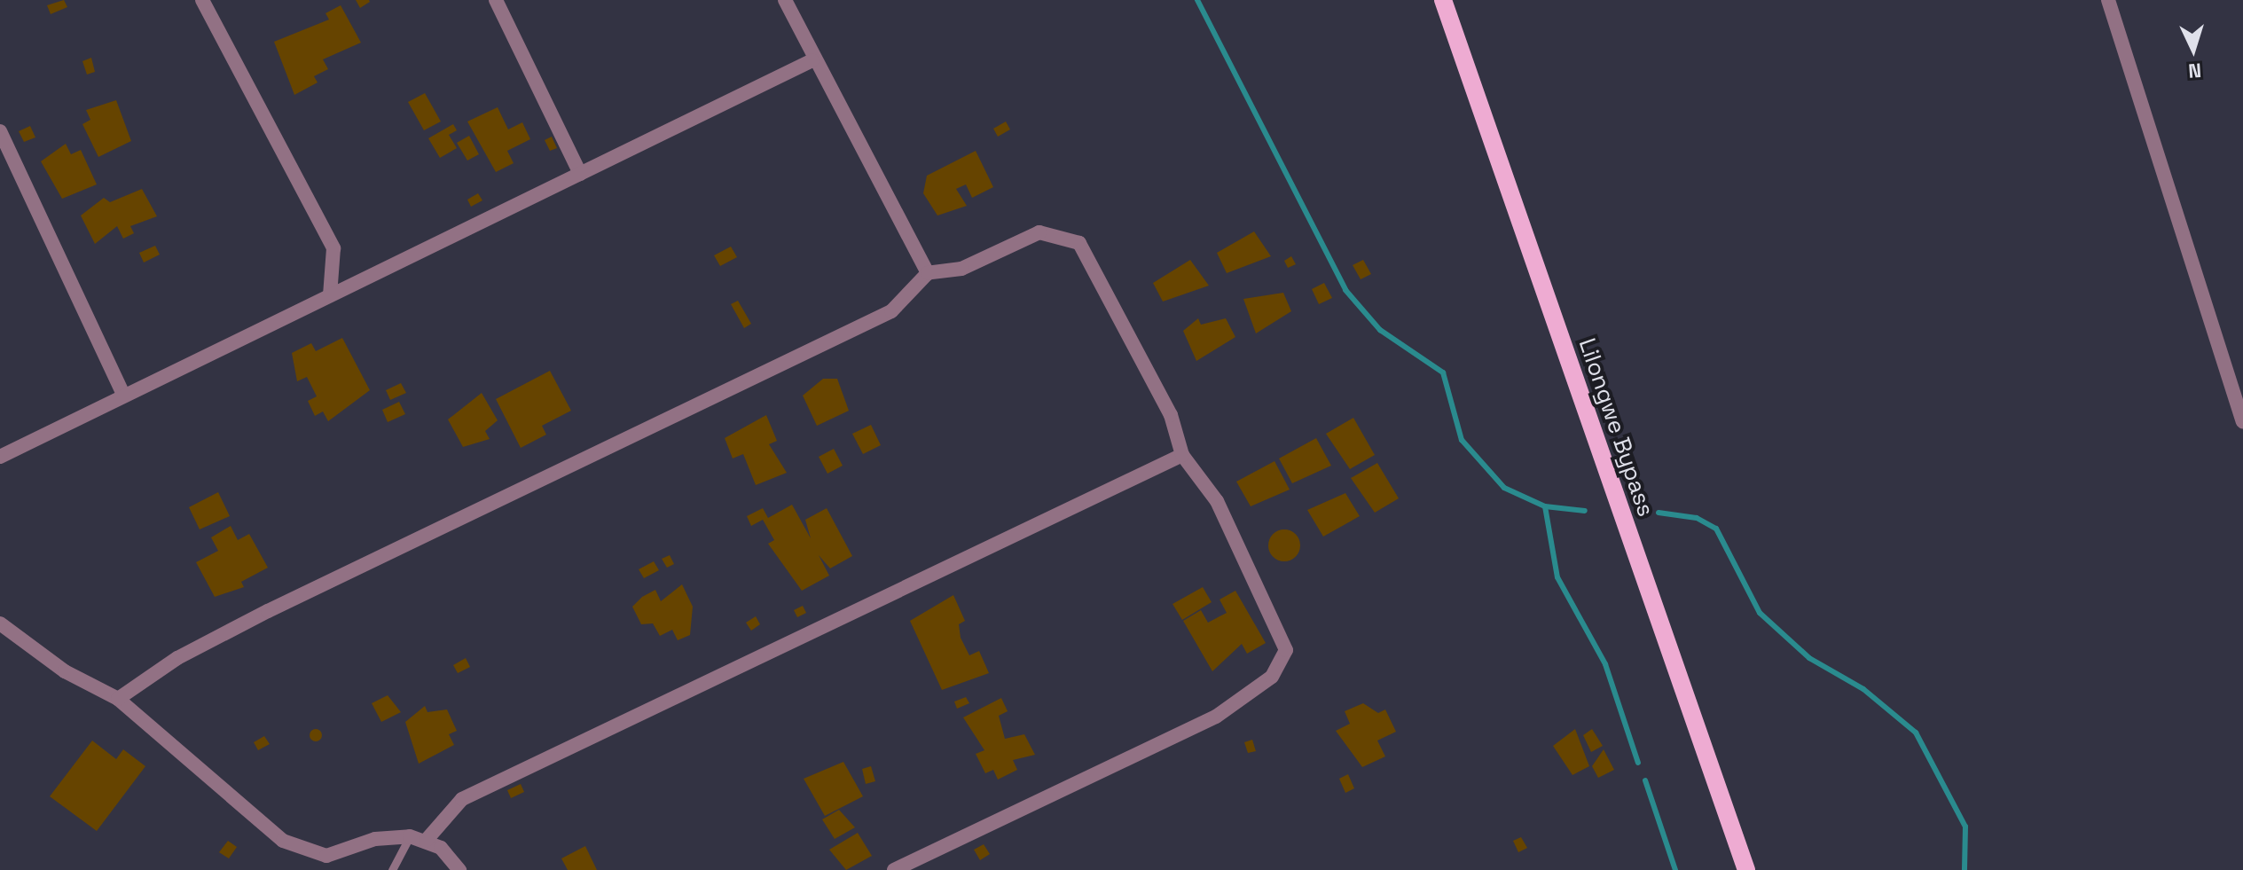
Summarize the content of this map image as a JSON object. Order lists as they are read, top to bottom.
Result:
{
  "streets": {
    "main road": ["Lilongwe Bypass"]
  },
  "north": "bottom"
}
